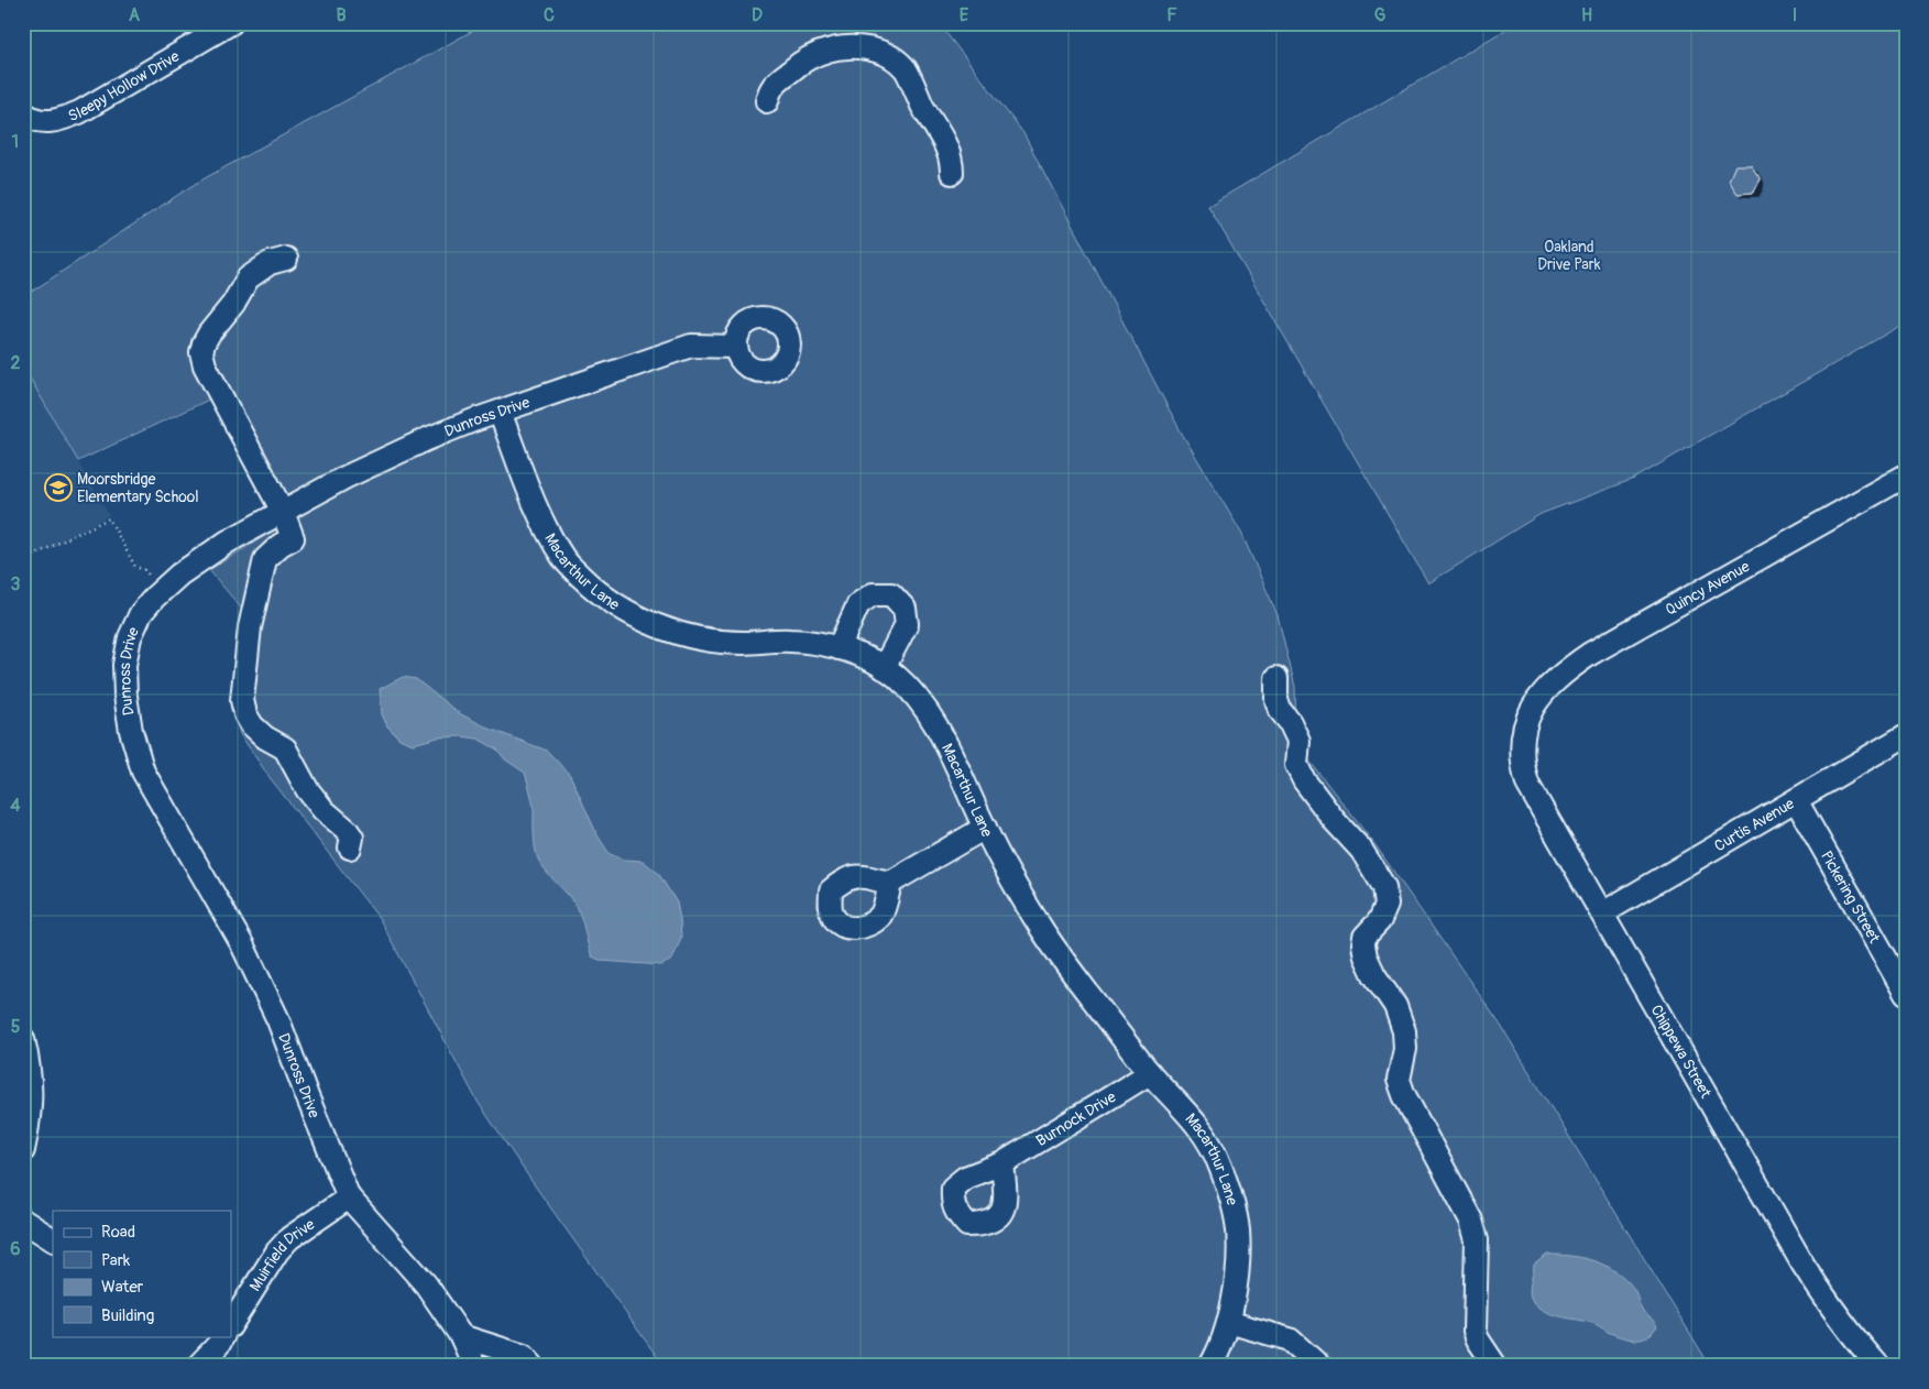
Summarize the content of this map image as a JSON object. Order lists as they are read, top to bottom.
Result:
{
  "streets": {
    "street": [
      "Sleepy Hollow Drive",
      "Dunross Drive",
      "Macarthur Lane",
      "Quincy Avenue",
      "Curtis Avenue",
      "Pickering Street",
      "Chippewa Street",
      "Burnock Drive",
      "Muirfield Drive"
    ]
  },
  "crossings": [
    ["Dunross Drive", "Macarthur Lane"],
    ["Dunross Drive", "Muirfield Drive"],
    ["Macarthur Lane", "Burnock Drive"],
    ["Quincy Avenue", "Chippewa Street"],
    ["Curtis Avenue", "Pickering Street"],
    ["Curtis Avenue", "Chippewa Street"]
  ],
  "parks": ["Oakland Drive Park"],
  "places": {
    "school or university": ["Moorsbridge Elementary School"]
  },
  "legend": [
    "Road",
    "Park",
    "Water",
    "Building"
  ],
  "grid": {
    "columns": [
      "A",
      "B",
      "C",
      "D",
      "E",
      "F",
      "G",
      "H",
      "I"
    ],
    "rows": [
      "1",
      "2",
      "3",
      "4",
      "5",
      "6"
    ]
  }
}
